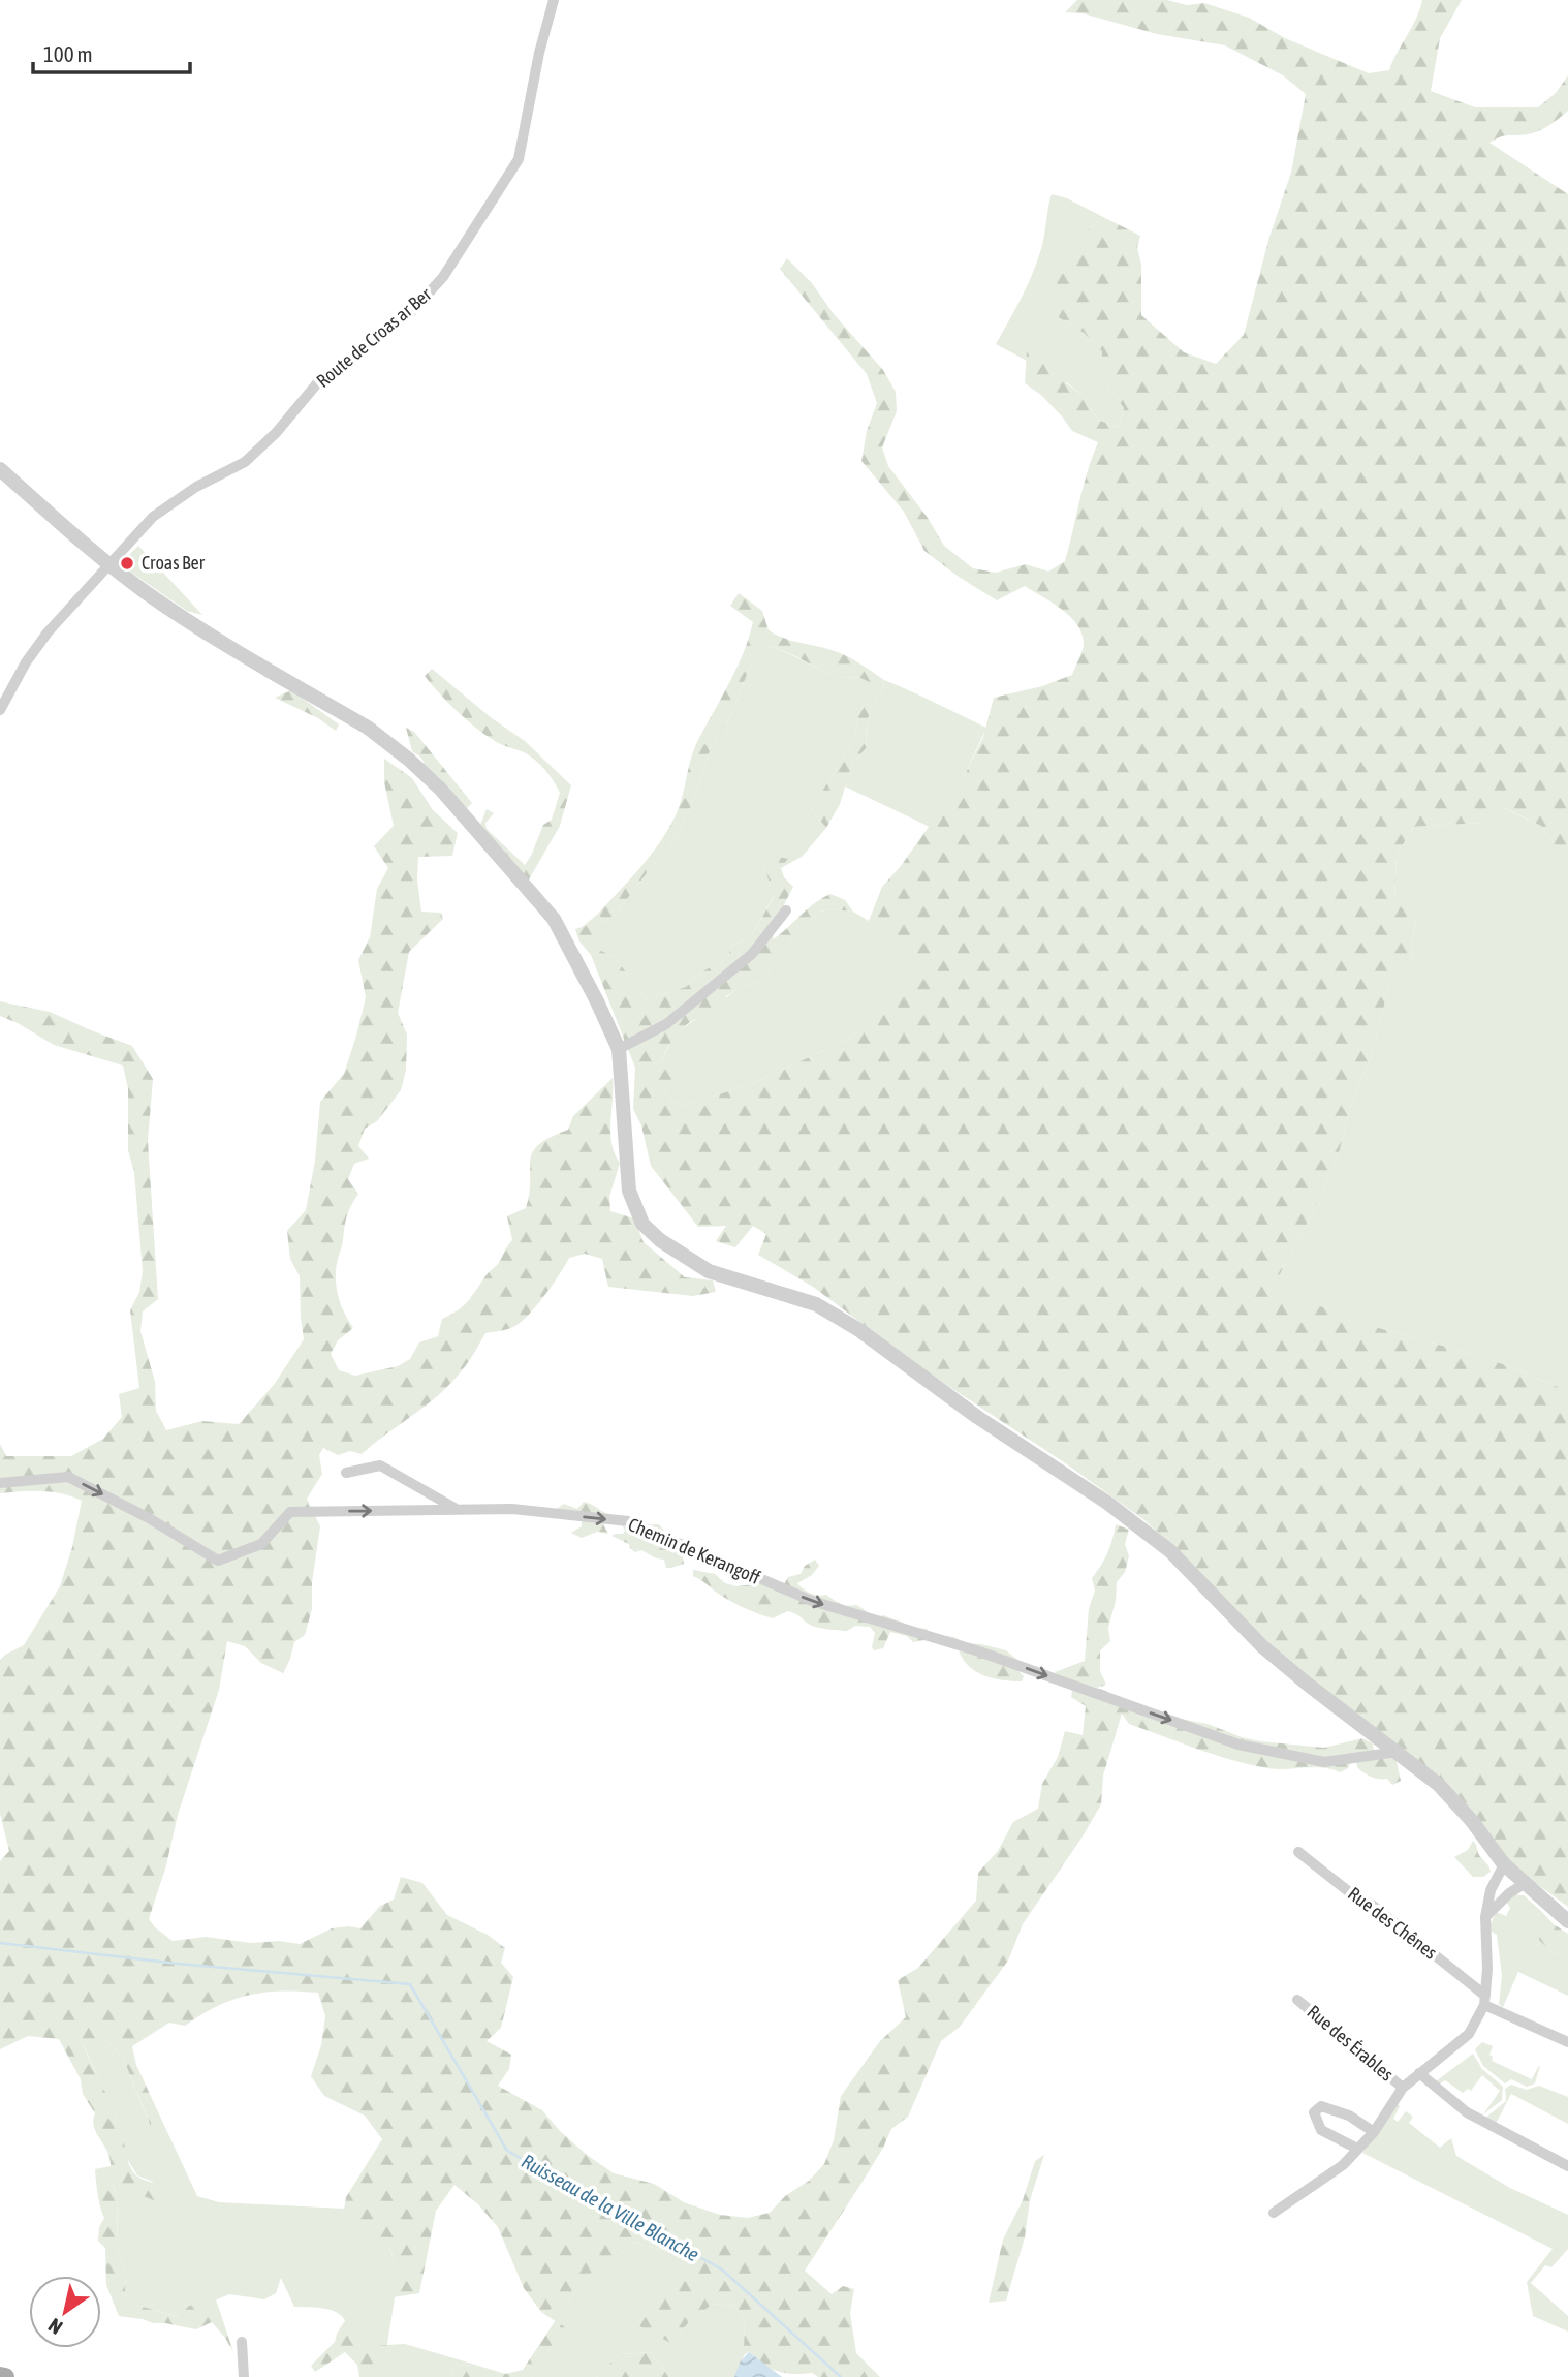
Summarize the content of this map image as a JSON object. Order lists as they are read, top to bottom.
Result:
{
  "streets": {
    "street": [
      "Route de Croas ar Ber",
      "Chemin de Kerangoff",
      "Rue des Chênes",
      "Rue des Érables"
    ]
  },
  "one_way": ["Chemin de Kerangoff"],
  "water": ["Ruisseau de la Ville Blanche"],
  "places": ["Croas Ber"],
  "scale_bar": "100 m",
  "north": "bottom left"
}
